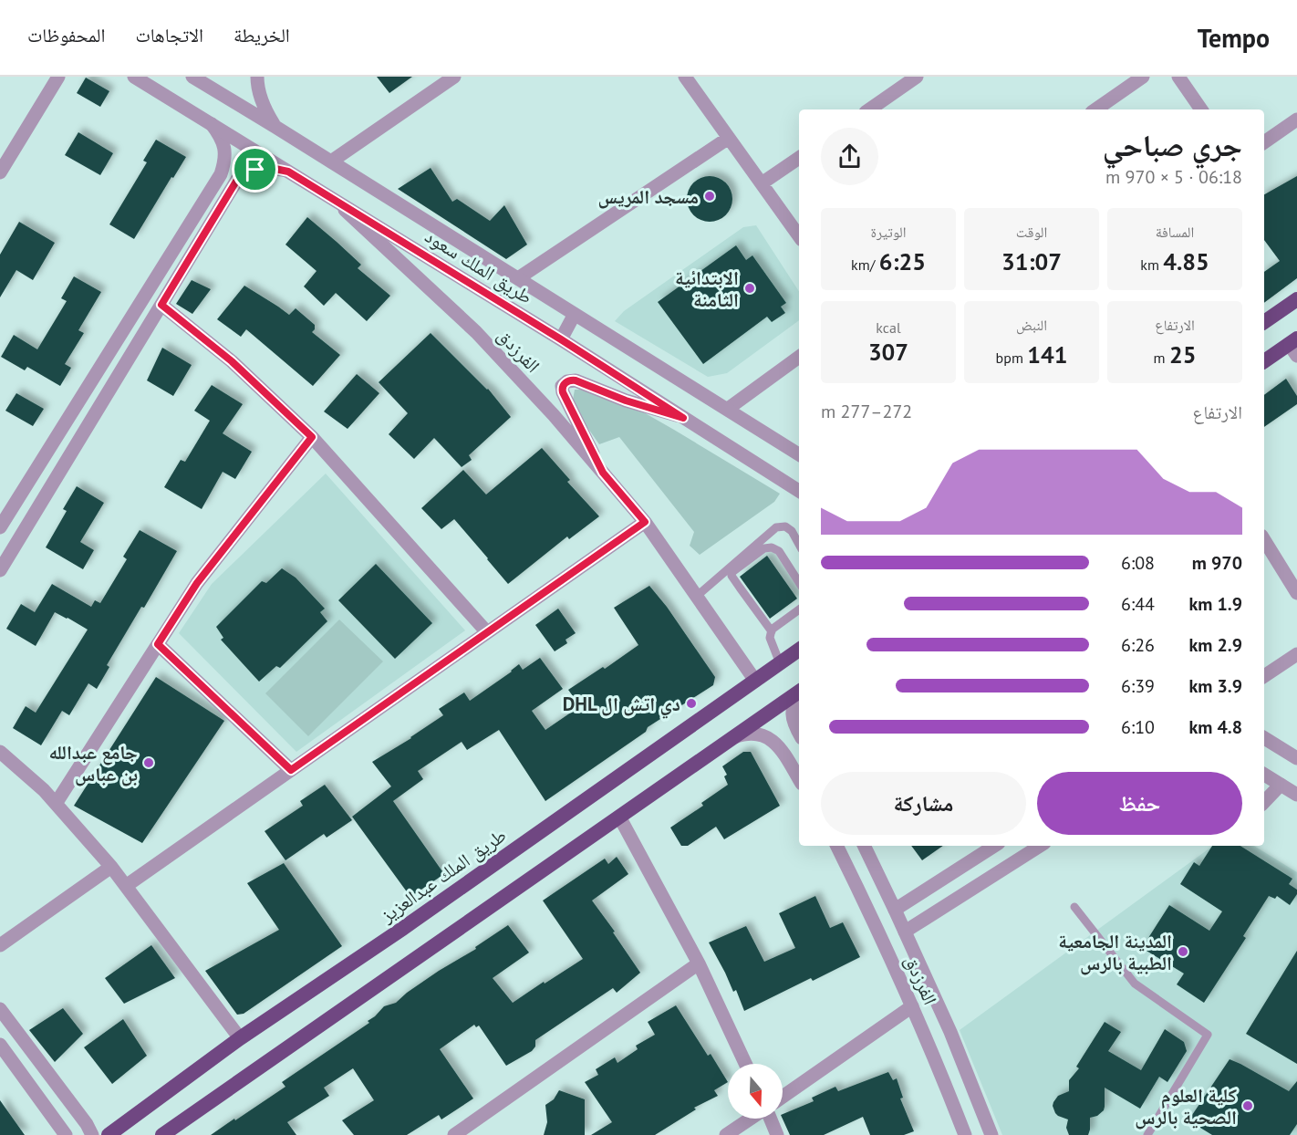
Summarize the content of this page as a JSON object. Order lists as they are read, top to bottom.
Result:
{
  "streets": {
    "highway": ["طريق الملك عبدالعزيز"],
    "street": ["طريق الملك سعود", "الفرزدق"]
  },
  "crossings": [
    ["طريق الملك سعود", "الفرزدق"],
    ["الفرزدق", "طريق الملك عبدالعزيز"]
  ],
  "places": [
    "مسجد المريس",
    "الابتدائية الثامنة",
    "DHL دي اتش ال",
    "جامع عبدالله بن عباس",
    "المدينة الجامعية الطبية بالرس",
    "كلية العلوم الصحية بالرس"
  ],
  "north": "bottom",
  "page": {
    "header": "Tempo",
    "nav": ["الخريطة", "الاتجاهات", "المحفوظات"],
    "heading": ["جري صباحي", "06:18 · 5 × 970 m"],
    "stats": [
      ["المسافة", "4.85 km"],
      ["الوقت", "31:07"],
      ["الوتيرة", "6:25 /km"],
      ["الارتفاع", "25 m"],
      ["النبض", "141 bpm"],
      ["kcal", "307"]
    ],
    "chart": ["الارتفاع", "272–277 m"],
    "list": [
      {
        "name": "970 m",
        "note": "6:08"
      },
      {
        "name": "1.9 km",
        "note": "6:44"
      },
      {
        "name": "2.9 km",
        "note": "6:26"
      },
      {
        "name": "3.9 km",
        "note": "6:39"
      },
      {
        "name": "4.8 km",
        "note": "6:10"
      }
    ],
    "buttons": ["حفظ", "مشاركة"]
  }
}
